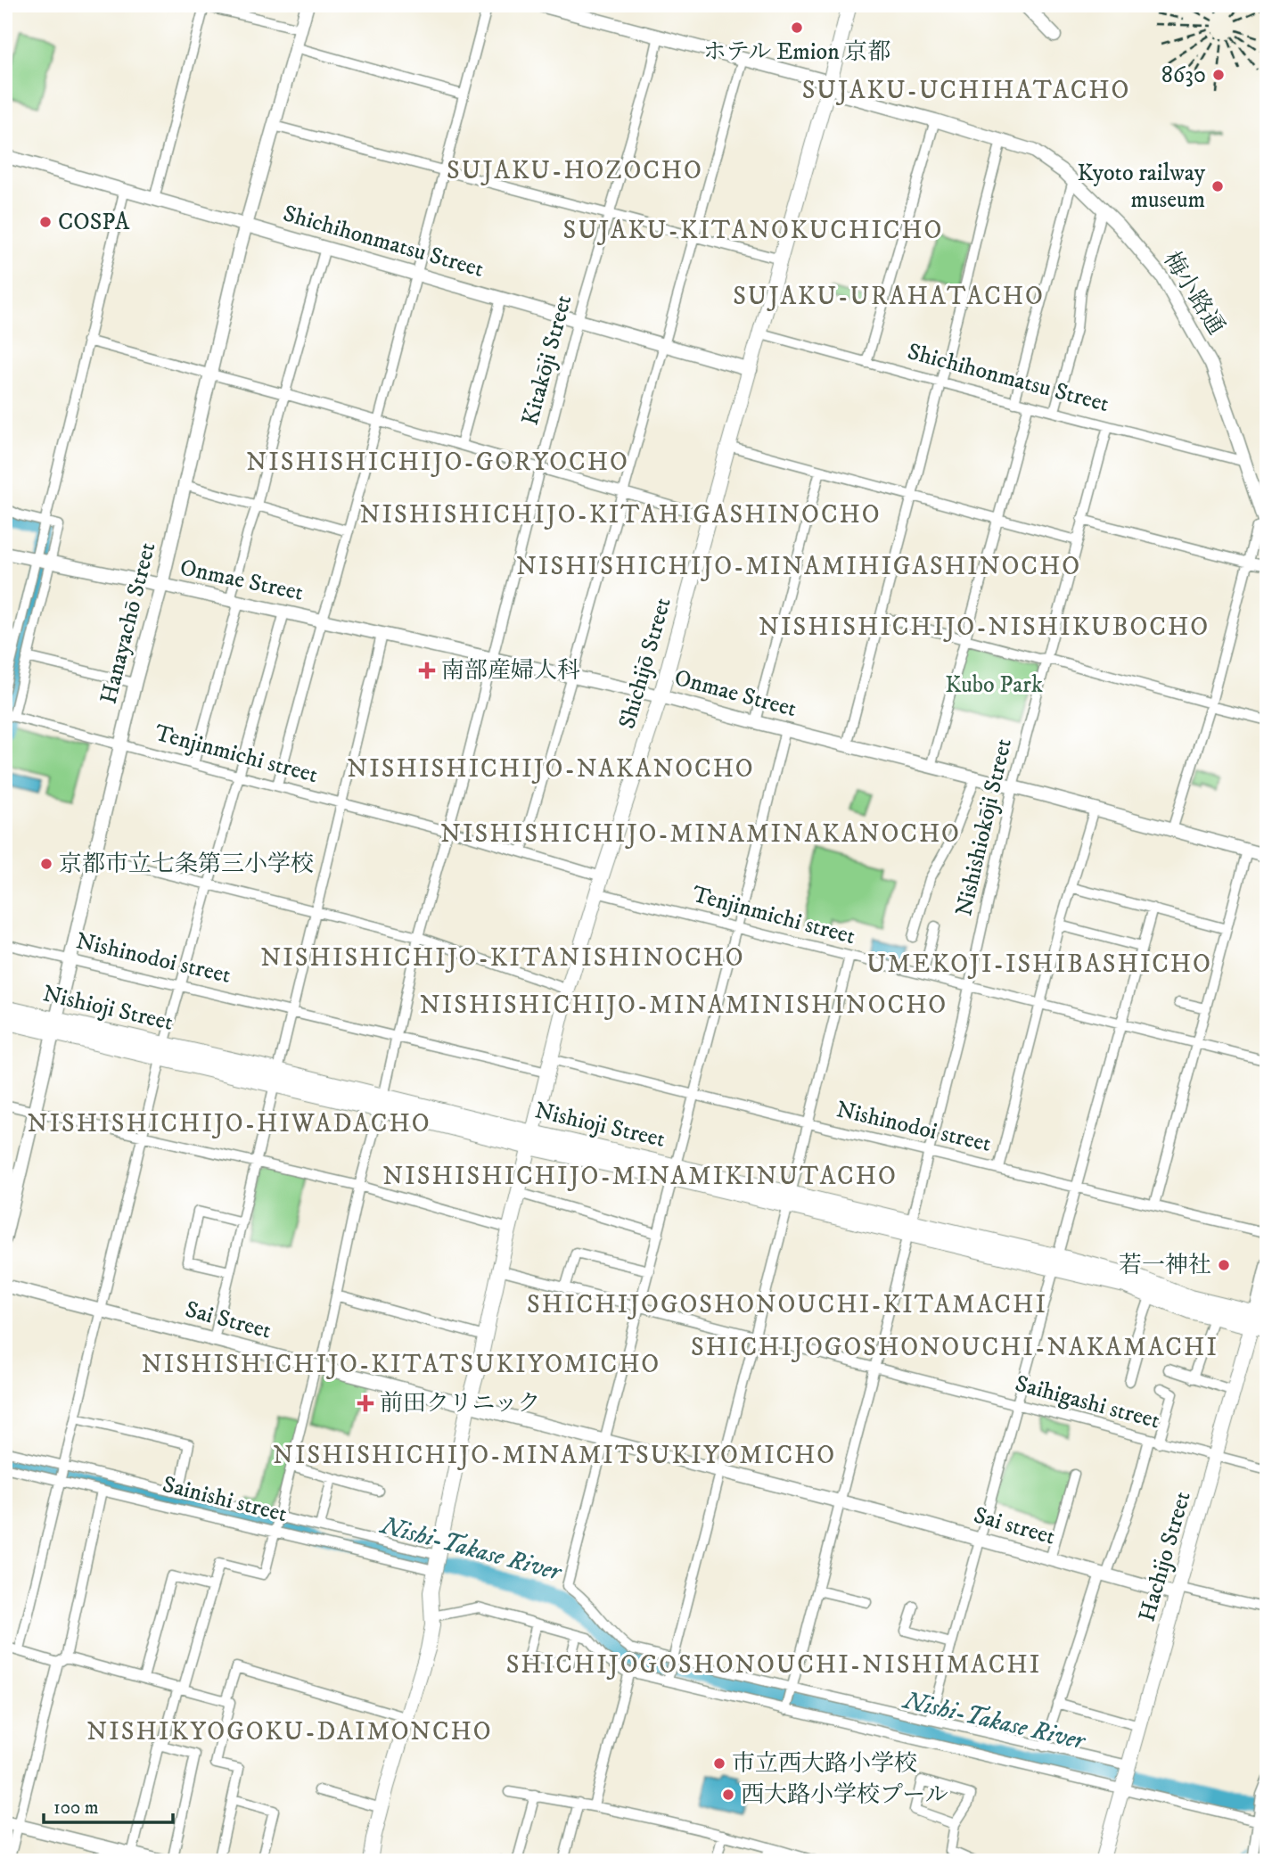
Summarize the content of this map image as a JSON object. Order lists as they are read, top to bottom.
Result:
{
  "streets": {
    "main road": ["Shichijō Street", "Nishioji Street", "Hachijo Street"],
    "street": [
      "Shichihonmatsu Street",
      "梅小路通",
      "Kitakōji Street",
      "Onmae Street",
      "Hanayachō Street",
      "Tenjinmichi street",
      "Nishishiokōji Street",
      "Nishinodoi street",
      "Sai Street",
      "Saihigashi street",
      "Sainishi street",
      "Sai street"
    ]
  },
  "crossings": [
    ["Shichihonmatsu Street", "梅小路通"],
    ["Shichihonmatsu Street", "Kitakōji Street"],
    ["Shichihonmatsu Street", "Hanayachō Street"],
    ["Shichihonmatsu Street", "Shichijō Street"],
    ["Shichihonmatsu Street", "Nishishiokōji Street"],
    ["梅小路通", "Kitakōji Street"],
    ["梅小路通", "Shichijō Street"],
    ["Kitakōji Street", "Onmae Street"],
    ["Kitakōji Street", "Tenjinmichi street"],
    ["Kitakōji Street", "Nishinodoi street"],
    ["Kitakōji Street", "Nishioji Street"],
    ["Kitakōji Street", "Sai Street"],
    ["Kitakōji Street", "Sainishi street"],
    ["Onmae Street", "Hanayachō Street"],
    ["Onmae Street", "Shichijō Street"],
    ["Onmae Street", "Nishishiokōji Street"],
    ["Hanayachō Street", "Tenjinmichi street"],
    ["Hanayachō Street", "Nishinodoi street"],
    ["Hanayachō Street", "Nishioji Street"],
    ["Shichijō Street", "Tenjinmichi street"],
    ["Shichijō Street", "Nishinodoi street"],
    ["Shichijō Street", "Nishioji Street"],
    ["Shichijō Street", "Sai Street"],
    ["Shichijō Street", "Saihigashi street"],
    ["Shichijō Street", "Sainishi street"],
    ["Tenjinmichi street", "Nishishiokōji Street"],
    ["Nishishiokōji Street", "Nishinodoi street"],
    ["Nishishiokōji Street", "Nishioji Street"],
    ["Nishishiokōji Street", "Sai Street"],
    ["Nishishiokōji Street", "Saihigashi street"],
    ["Nishishiokōji Street", "Sai street"],
    ["Nishioji Street", "Hachijo Street"],
    ["Sai Street", "Sai street"],
    ["Saihigashi street", "Hachijo Street"],
    ["Sai street", "Hachijo Street"]
  ],
  "districts": [
    "SUJAKU-UCHIHATACHO",
    "SUJAKU-HOZOCHO",
    "SUJAKU-KITANOKUCHICHO",
    "SUJAKU-URAHATACHO",
    "NISHISHICHIJO-GORYOCHO",
    "NISHISHICHIJO-KITAHIGASHINOCHO",
    "NISHISHICHIJO-MINAMIHIGASHINOCHO",
    "NISHISHICHIJO-NISHIKUBOCHO",
    "NISHISHICHIJO-NAKANOCHO",
    "NISHISHICHIJO-MINAMINAKANOCHO",
    "NISHISHICHIJO-KITANISHINOCHO",
    "UMEKOJI-ISHIBASHICHO",
    "NISHISHICHIJO-MINAMINISHINOCHO",
    "NISHISHICHIJO-HIWADACHO",
    "NISHISHICHIJO-MINAMIKINUTACHO",
    "SHICHIJOGOSHONOUCHI-KITAMACHI",
    "SHICHIJOGOSHONOUCHI-NAKAMACHI",
    "NISHISHICHIJO-KITATSUKIYOMICHO",
    "NISHISHICHIJO-MINAMITSUKIYOMICHO",
    "SHICHIJOGOSHONOUCHI-NISHIMACHI",
    "NISHIKYOGOKU-DAIMONCHO"
  ],
  "water": ["Nishi-Takase River"],
  "parks": ["Kubo Park"],
  "places": {
    "other": [
      "ホテル Emion 京都",
      "8630",
      "Kyoto railway museum",
      "COSPA",
      "京都市立七条第三小学校",
      "若一神社",
      "市立西大路小学校",
      "西大路小学校プール"
    ],
    "health": ["南部産婦人科", "前田クリニック"]
  },
  "scale_bar": "100 m"
}
